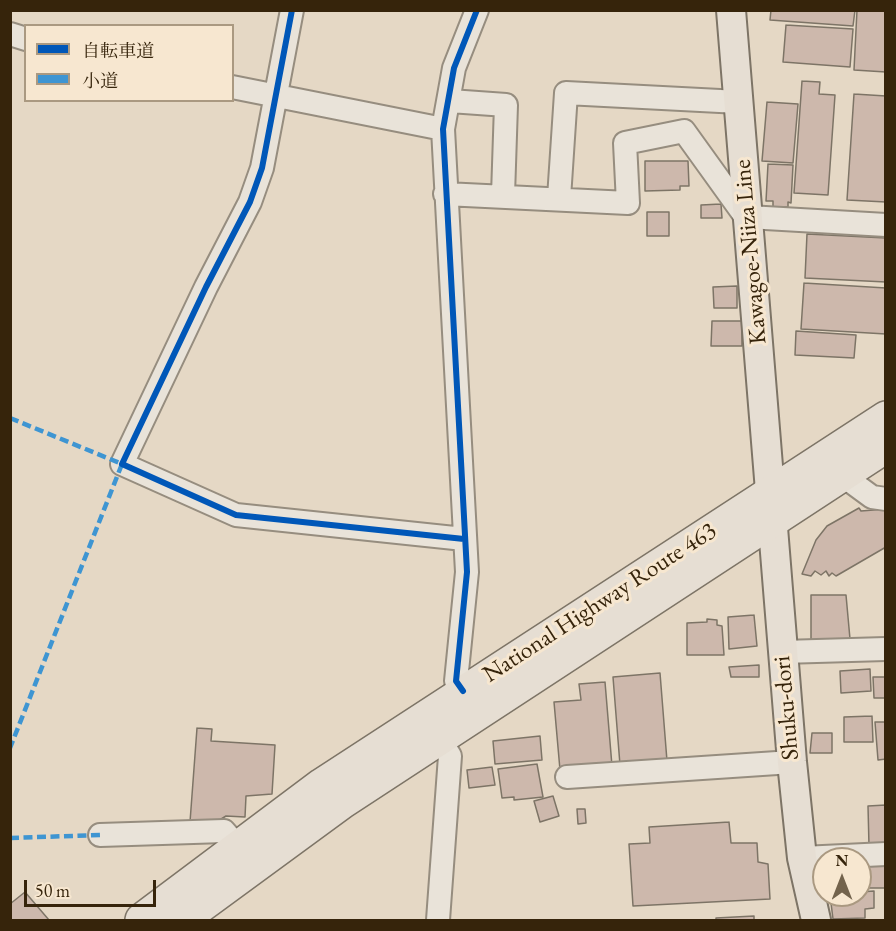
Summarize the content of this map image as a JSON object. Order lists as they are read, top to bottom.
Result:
{
  "streets": {
    "highway": ["National Highway Route 463"],
    "main road": ["Kawagoe-Niiza Line", "Shuku-dori"]
  },
  "crossings": [
    ["Kawagoe-Niiza Line", "National Highway Route 463"],
    ["Kawagoe-Niiza Line", "Shuku-dori"],
    ["National Highway Route 463", "Shuku-dori"]
  ],
  "legend": ["自転車道", "小道"],
  "scale_bar": "50 m",
  "north": "top"
}
